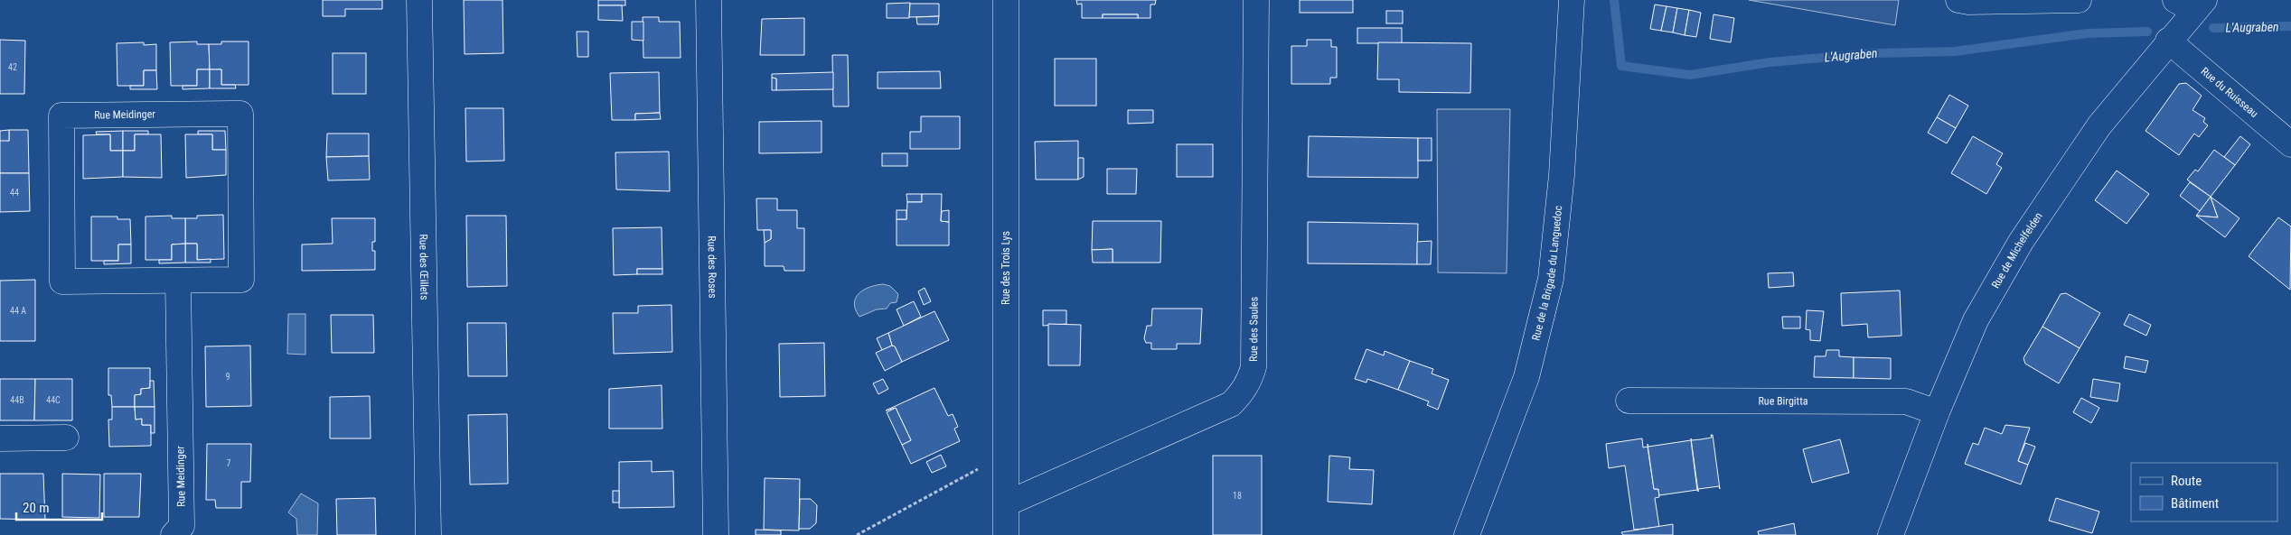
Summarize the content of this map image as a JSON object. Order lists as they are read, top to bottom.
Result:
{
  "streets": {
    "street": [
      "Rue du Ruisseau",
      "Rue Meidinger",
      "Rue de Michelfelden",
      "Rue des Œillets",
      "Rue des Roses",
      "Rue des Trois Lys",
      "Rue de la Brigade du Languedoc",
      "Rue des Saules",
      "Rue Birgitta"
    ]
  },
  "crossings": [
    ["Rue du Ruisseau", "Rue de Michelfelden"],
    ["Rue de Michelfelden", "Rue Birgitta"],
    ["Rue des Trois Lys", "Rue des Saules"]
  ],
  "water": ["L'Augraben"],
  "house_numbers": [
    "42",
    "44",
    "44 A",
    "9",
    "44B",
    "44C",
    "7",
    "18"
  ],
  "legend": ["Route", "Bâtiment"],
  "scale_bar": "20 m"
}
